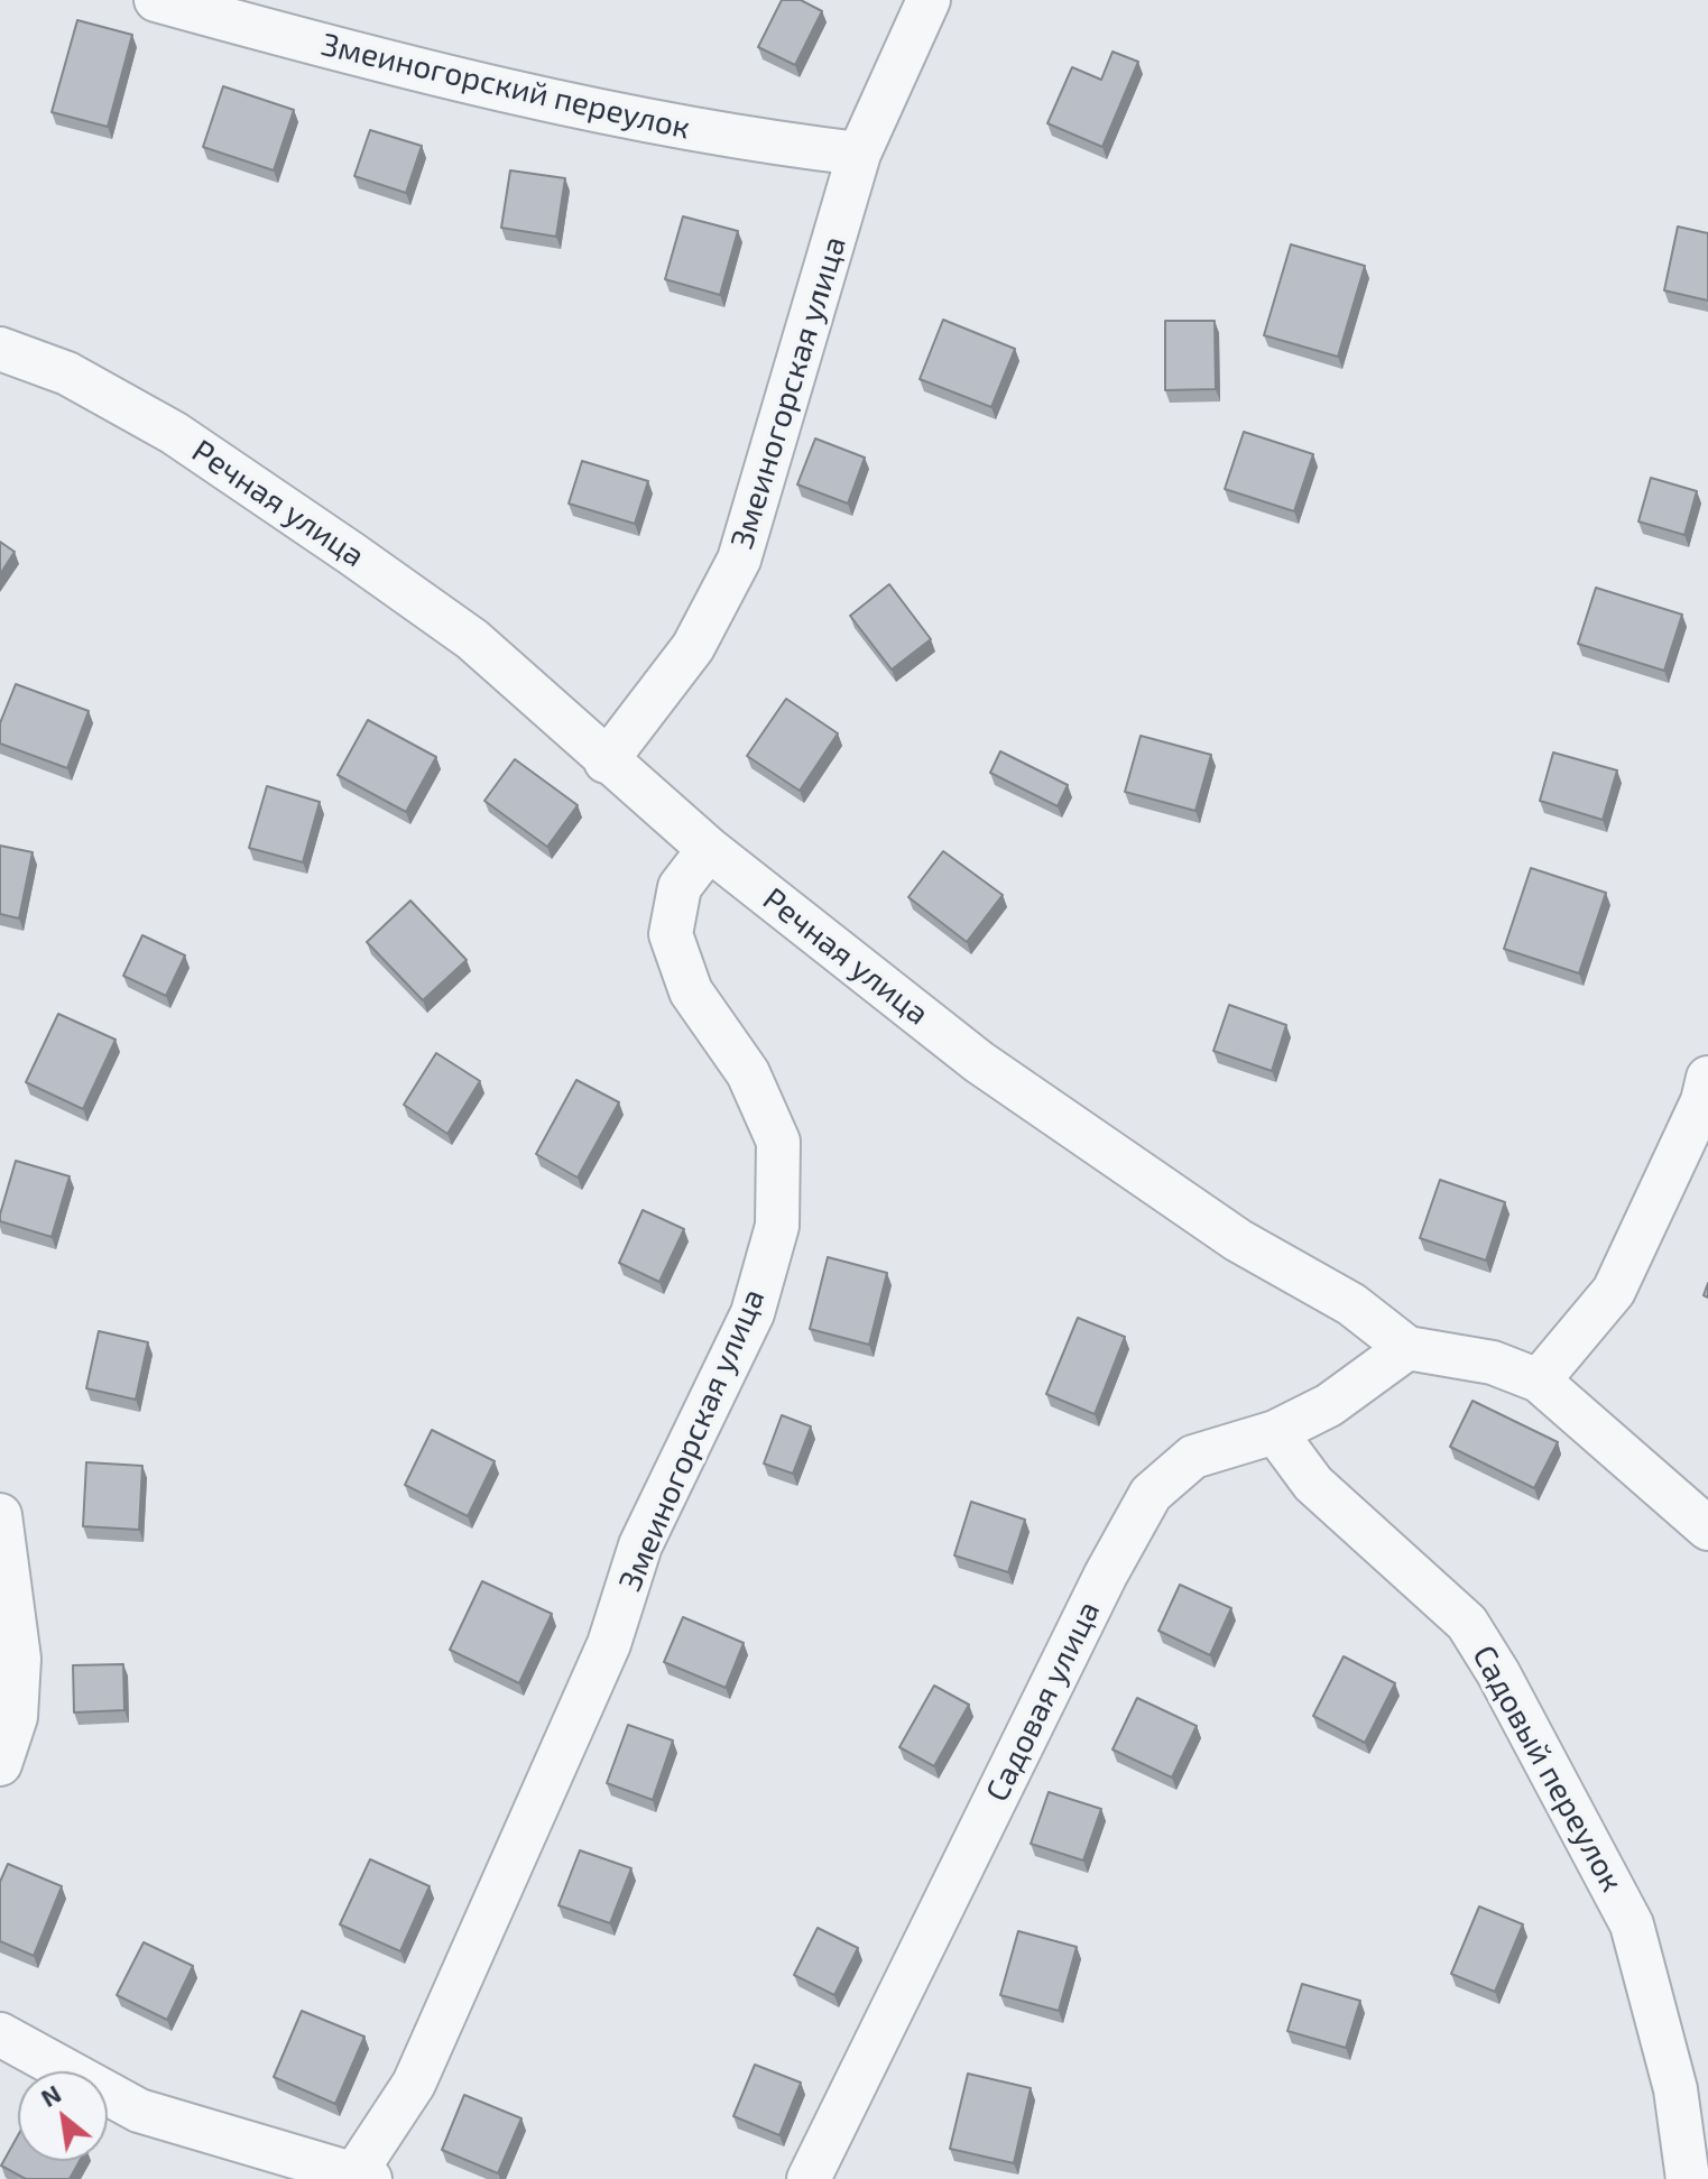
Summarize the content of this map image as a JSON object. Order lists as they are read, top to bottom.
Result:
{
  "streets": {
    "street": [
      "Змеиногорский переулок",
      "Змеиногорская улица",
      "Речная улица",
      "Садовая улица",
      "Садовый переулок"
    ]
  },
  "crossings": [
    ["Змеиногорский переулок", "Змеиногорская улица"],
    ["Змеиногорская улица", "Речная улица"],
    ["Речная улица", "Садовая улица"],
    ["Садовая улица", "Садовый переулок"]
  ],
  "north": "top left"
}
